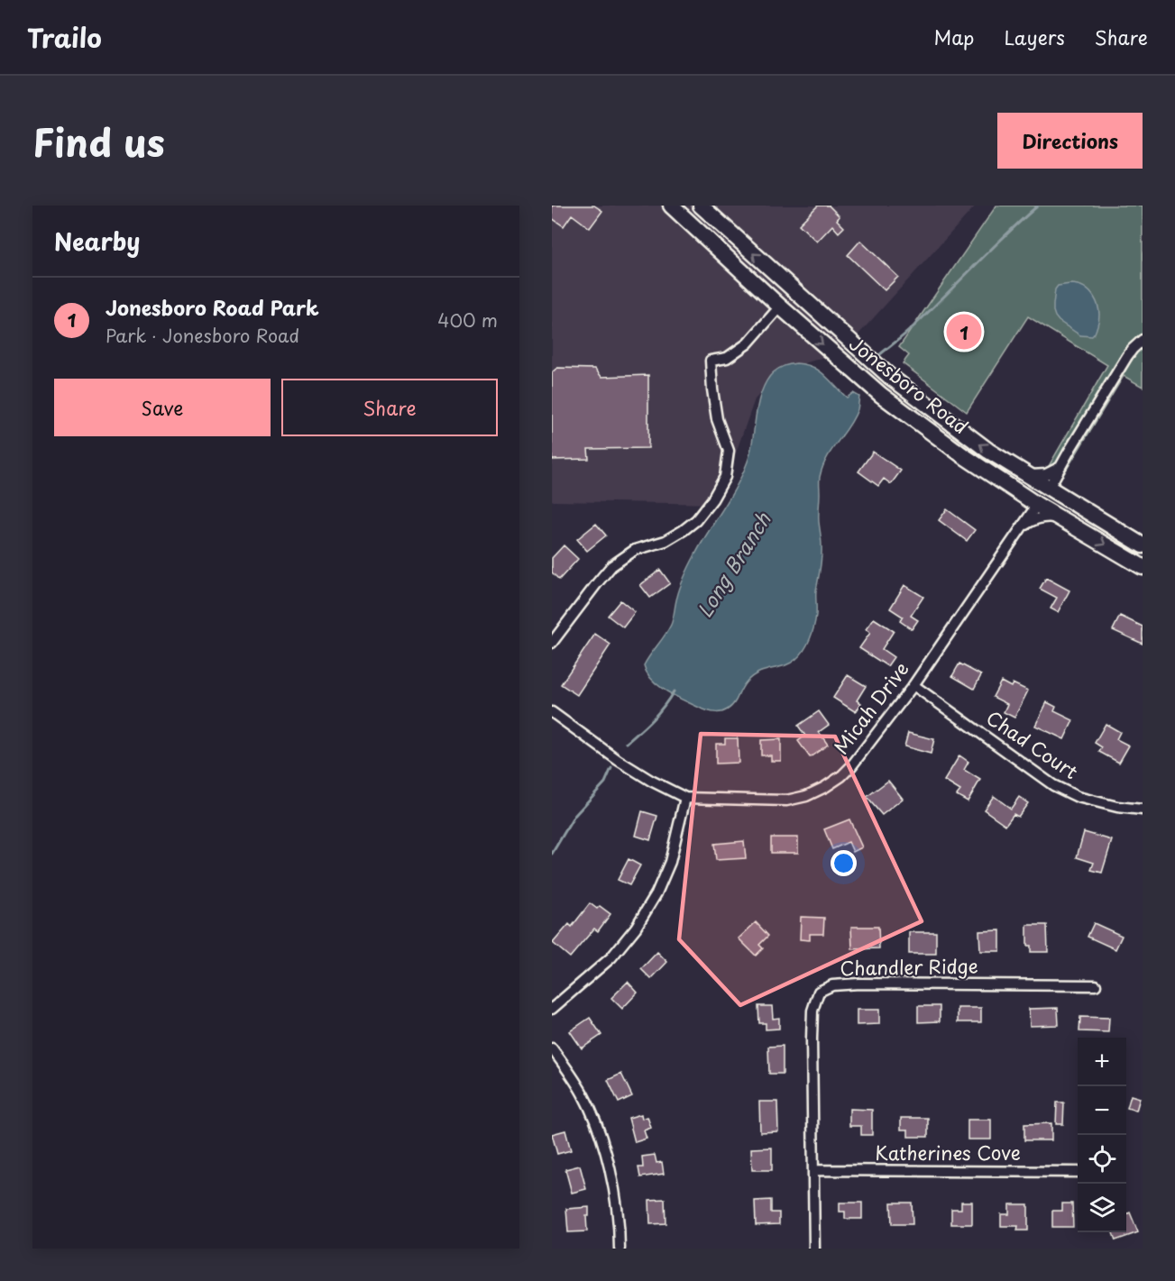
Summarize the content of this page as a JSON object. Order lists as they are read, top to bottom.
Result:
{
  "streets": {
    "main road": ["Jonesboro Road"],
    "street": [
      "Micah Drive",
      "Chad Court",
      "Chandler Ridge",
      "Katherines Cove"
    ]
  },
  "crossings": [
    ["Jonesboro Road", "Micah Drive"],
    ["Micah Drive", "Chad Court"],
    ["Chandler Ridge", "Katherines Cove"]
  ],
  "water": ["Long Branch"],
  "page": {
    "header": "Trailo",
    "nav": ["Map", "Layers", "Share"],
    "title": "Find us",
    "buttons": [
      "Directions",
      ["Save", "Share"]
    ],
    "heading": "Nearby",
    "list": [
      {
        "mark": "1",
        "name": "Jonesboro Road Park",
        "note": "Park · Jonesboro Road",
        "value": "400 m"
      }
    ],
    "pins": "1",
    "map_buttons": ["+", "−"]
  }
}
